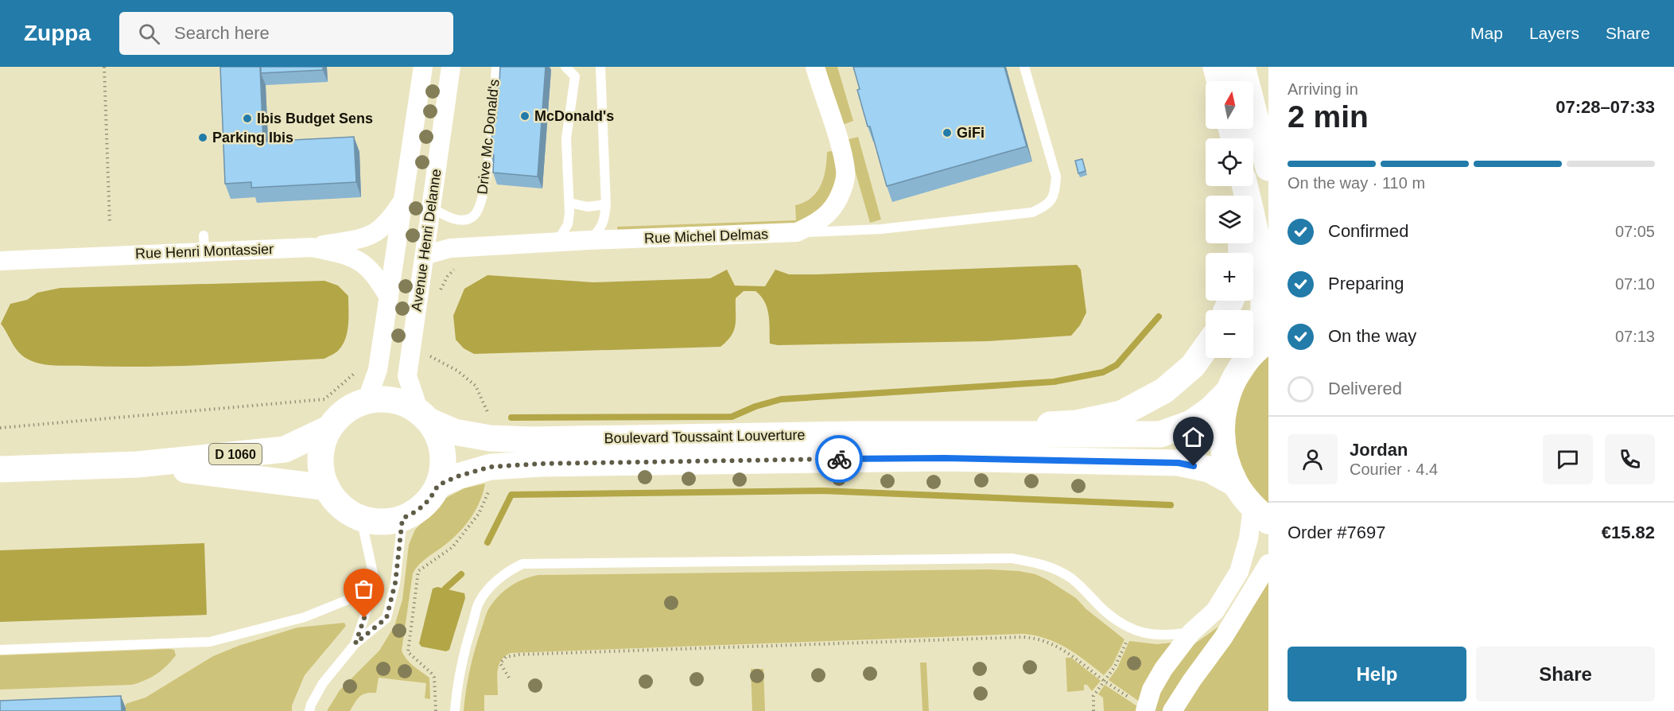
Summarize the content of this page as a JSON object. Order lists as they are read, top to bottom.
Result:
{
  "streets": {
    "main road": ["Boulevard Toussaint Louverture", "D 1060"],
    "street": ["Rue Michel Delmas", "Avenue Henri Delanne", "Rue Henri Montassier"],
    "lane": ["Drive Mc Donald's"]
  },
  "crossings": [
    ["Drive Mc Donald's", "Avenue Henri Delanne"],
    ["Rue Michel Delmas", "Avenue Henri Delanne"],
    ["Avenue Henri Delanne", "Rue Henri Montassier"],
    ["Avenue Henri Delanne", "Boulevard Toussaint Louverture"],
    ["Avenue Henri Delanne", "D 1060"],
    ["Boulevard Toussaint Louverture", "D 1060"]
  ],
  "places": [
    "McDonald's",
    "Ibis Budget Sens",
    "GiFi",
    "Parking Ibis"
  ],
  "north": "top",
  "page": {
    "header": "Zuppa",
    "search": "Search here",
    "nav": ["Map", "Layers", "Share"],
    "heading": ["2 min", "Arriving in", "07:28–07:33"],
    "panel": [
      "Jordan",
      "Courier · 4.4",
      "Order #7697",
      "€15.82"
    ],
    "map_buttons": ["+", "−"],
    "bar": "On the way · 110 m",
    "list": [
      ["Confirmed", "07:05"],
      ["Preparing", "07:10"],
      ["On the way", "07:13"],
      "Delivered"
    ],
    "buttons": ["Help", "Share"]
  }
}
